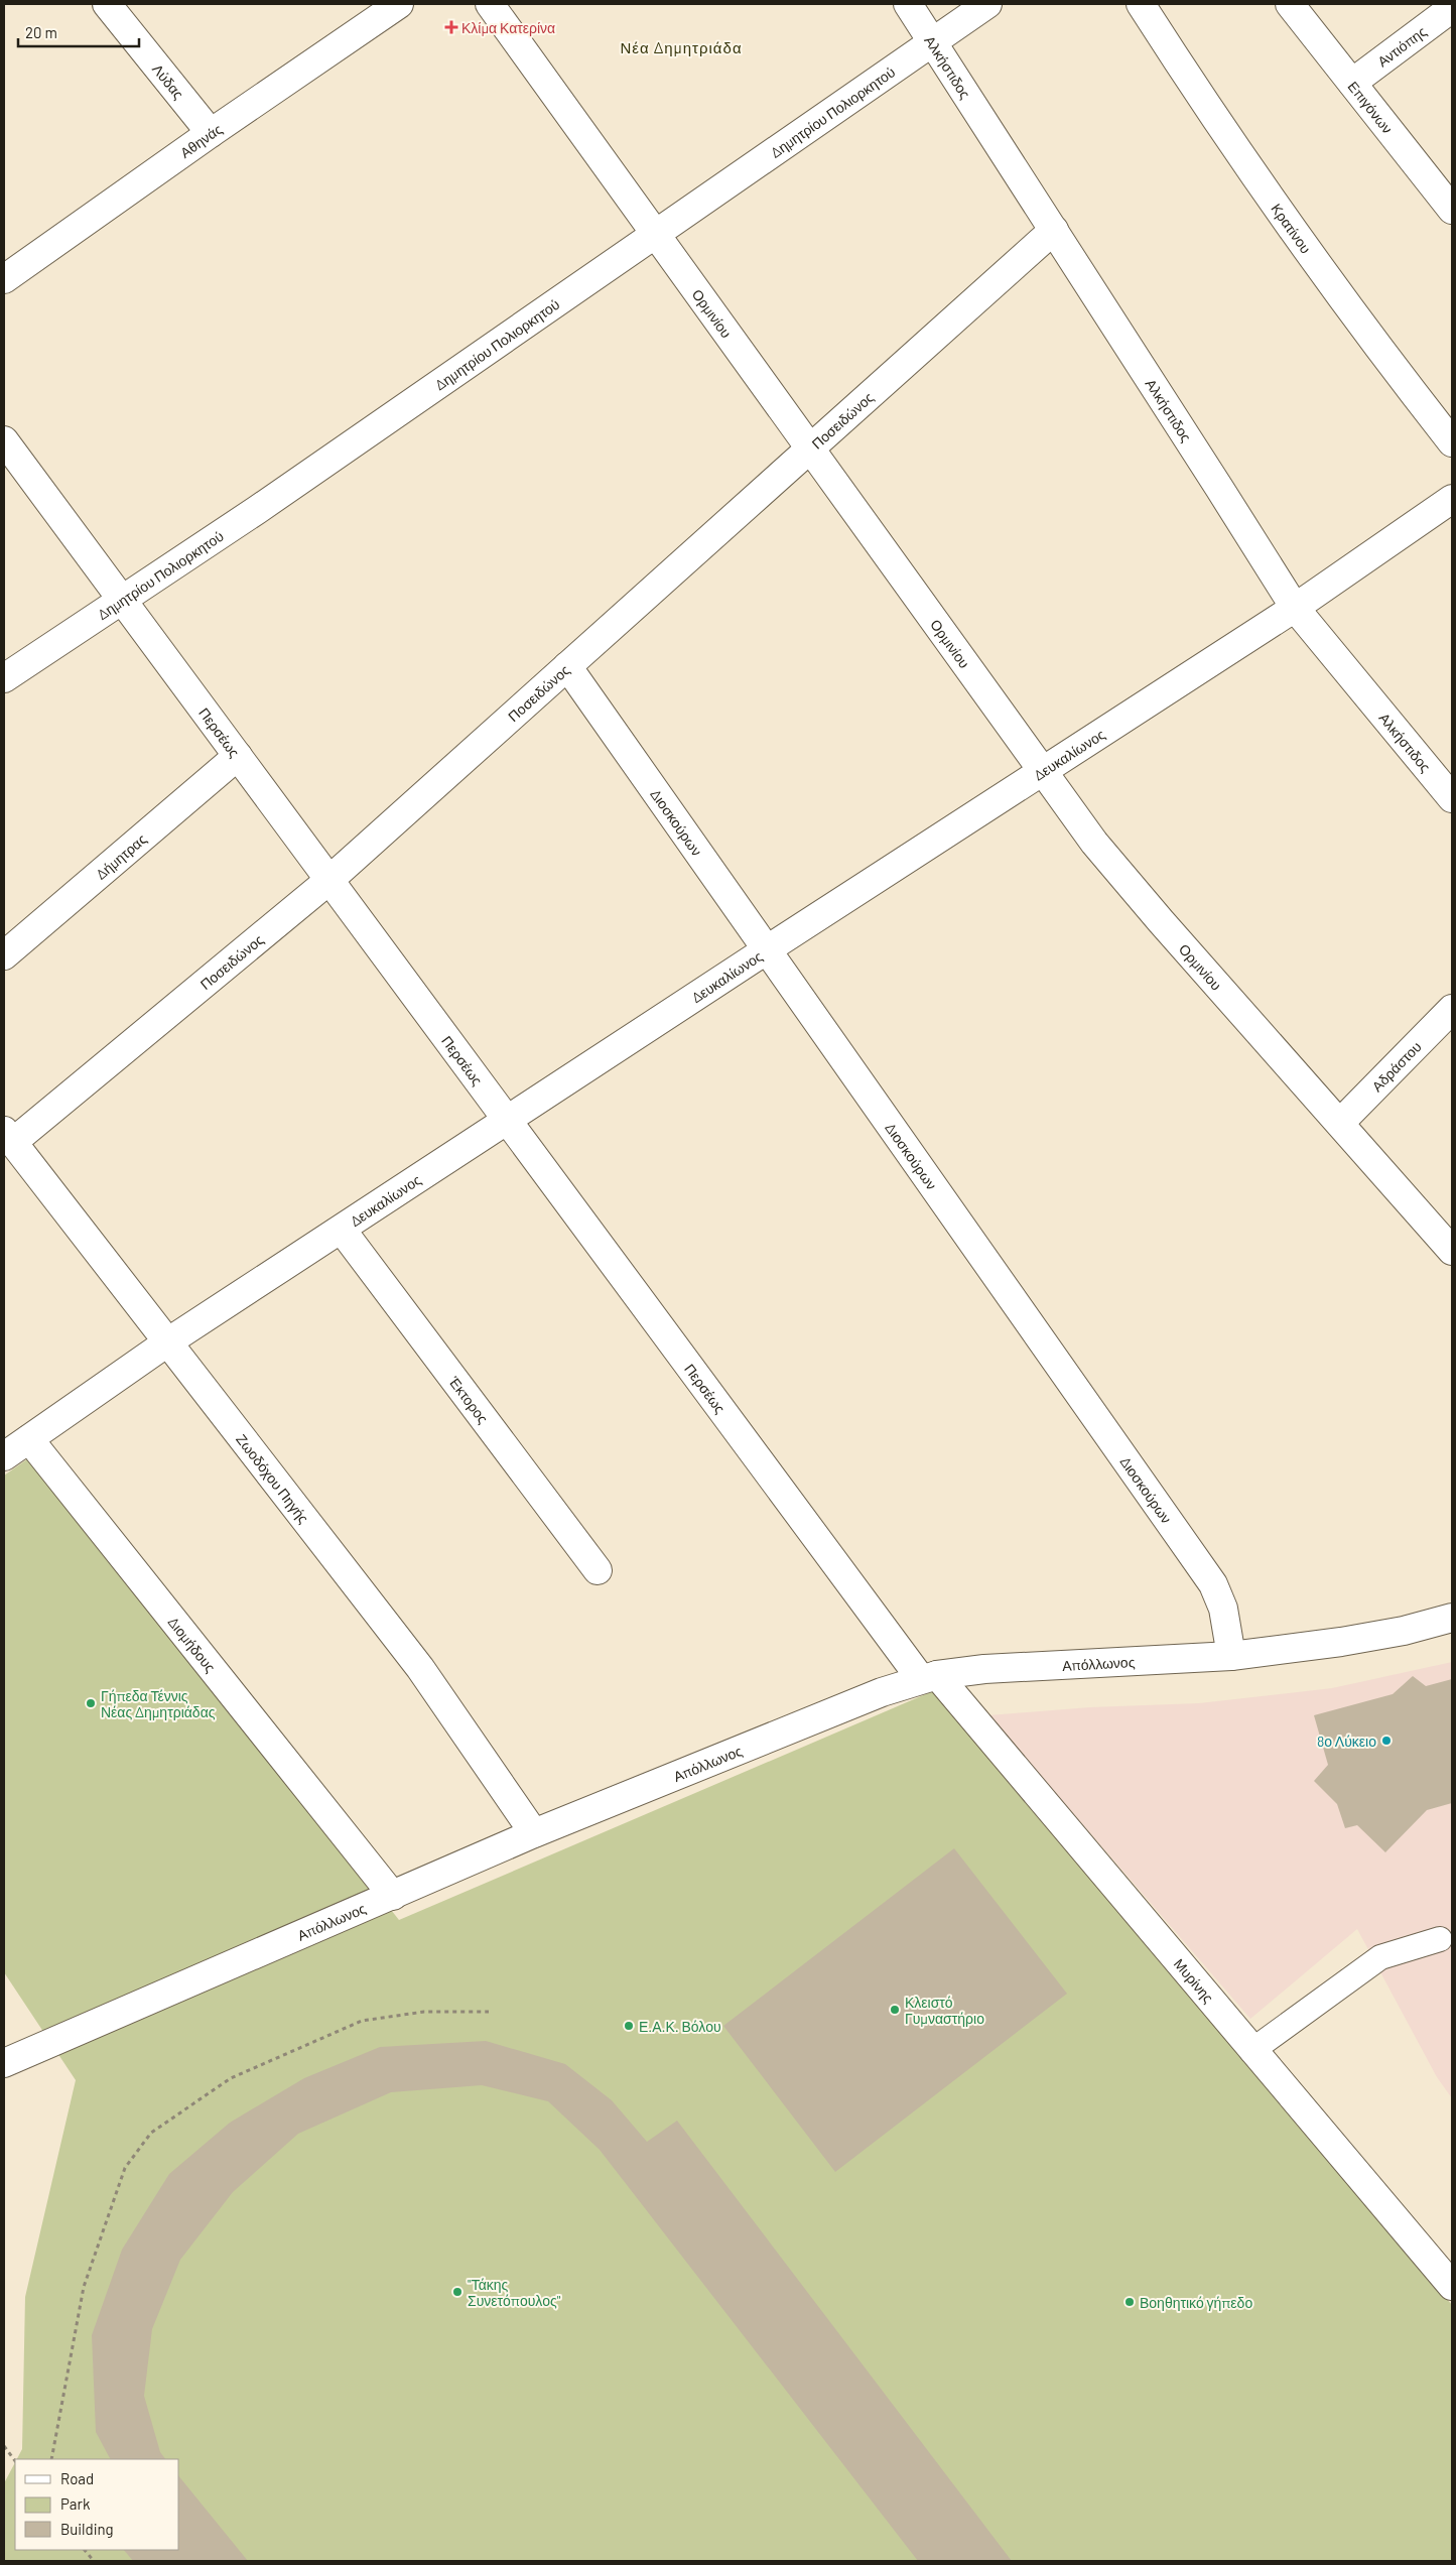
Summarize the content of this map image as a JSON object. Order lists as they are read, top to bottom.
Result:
{
  "streets": {
    "street": [
      "Αντιόπης",
      "Αλκήστιδος",
      "Λύδας",
      "Επιγόνων",
      "Δημητρίου Πολιορκητού",
      "Αθηνάς",
      "Κρατίνου",
      "Ορμινίου",
      "Ποσειδώνος",
      "Περσέως",
      "Δευκαλίωνος",
      "Διοσκούρων",
      "Δήμητρας",
      "Αδράστου",
      "Έκτορος",
      "Ζωοδόχου Πηγής",
      "Διομήδους",
      "Απόλλωνος",
      "Μυρίνης"
    ]
  },
  "crossings": [
    ["Αντιόπης", "Επιγόνων"],
    ["Αλκήστιδος", "Δημητρίου Πολιορκητού"],
    ["Αλκήστιδος", "Ποσειδώνος"],
    ["Αλκήστιδος", "Δευκαλίωνος"],
    ["Λύδας", "Αθηνάς"],
    ["Δημητρίου Πολιορκητού", "Ορμινίου"],
    ["Δημητρίου Πολιορκητού", "Περσέως"],
    ["Ορμινίου", "Ποσειδώνος"],
    ["Ορμινίου", "Δευκαλίωνος"],
    ["Ορμινίου", "Αδράστου"],
    ["Ποσειδώνος", "Περσέως"],
    ["Ποσειδώνος", "Διοσκούρων"],
    ["Ποσειδώνος", "Ζωοδόχου Πηγής"],
    ["Περσέως", "Δευκαλίωνος"],
    ["Περσέως", "Δήμητρας"],
    ["Περσέως", "Απόλλωνος"],
    ["Περσέως", "Μυρίνης"],
    ["Δευκαλίωνος", "Διοσκούρων"],
    ["Δευκαλίωνος", "Έκτορος"],
    ["Δευκαλίωνος", "Ζωοδόχου Πηγής"],
    ["Δευκαλίωνος", "Διομήδους"],
    ["Διοσκούρων", "Απόλλωνος"],
    ["Ζωοδόχου Πηγής", "Απόλλωνος"],
    ["Διομήδους", "Απόλλωνος"],
    ["Απόλλωνος", "Μυρίνης"]
  ],
  "districts": ["Νέα Δημητριάδα"],
  "places": {
    "health": ["Κλίμα Κατερίνα"],
    "other": [
      "Γήπεδα Τέννις Νέας Δημητριάδας",
      "8ο Λύκειο",
      "Κλειστό Γυμναστήριο",
      "Ε.Α.Κ. Βόλου",
      "\"Τάκης Συνετόπουλος\"",
      "Βοηθητικό γήπεδο"
    ]
  },
  "legend": ["Road", "Park", "Building"],
  "scale_bar": "20 m"
}
